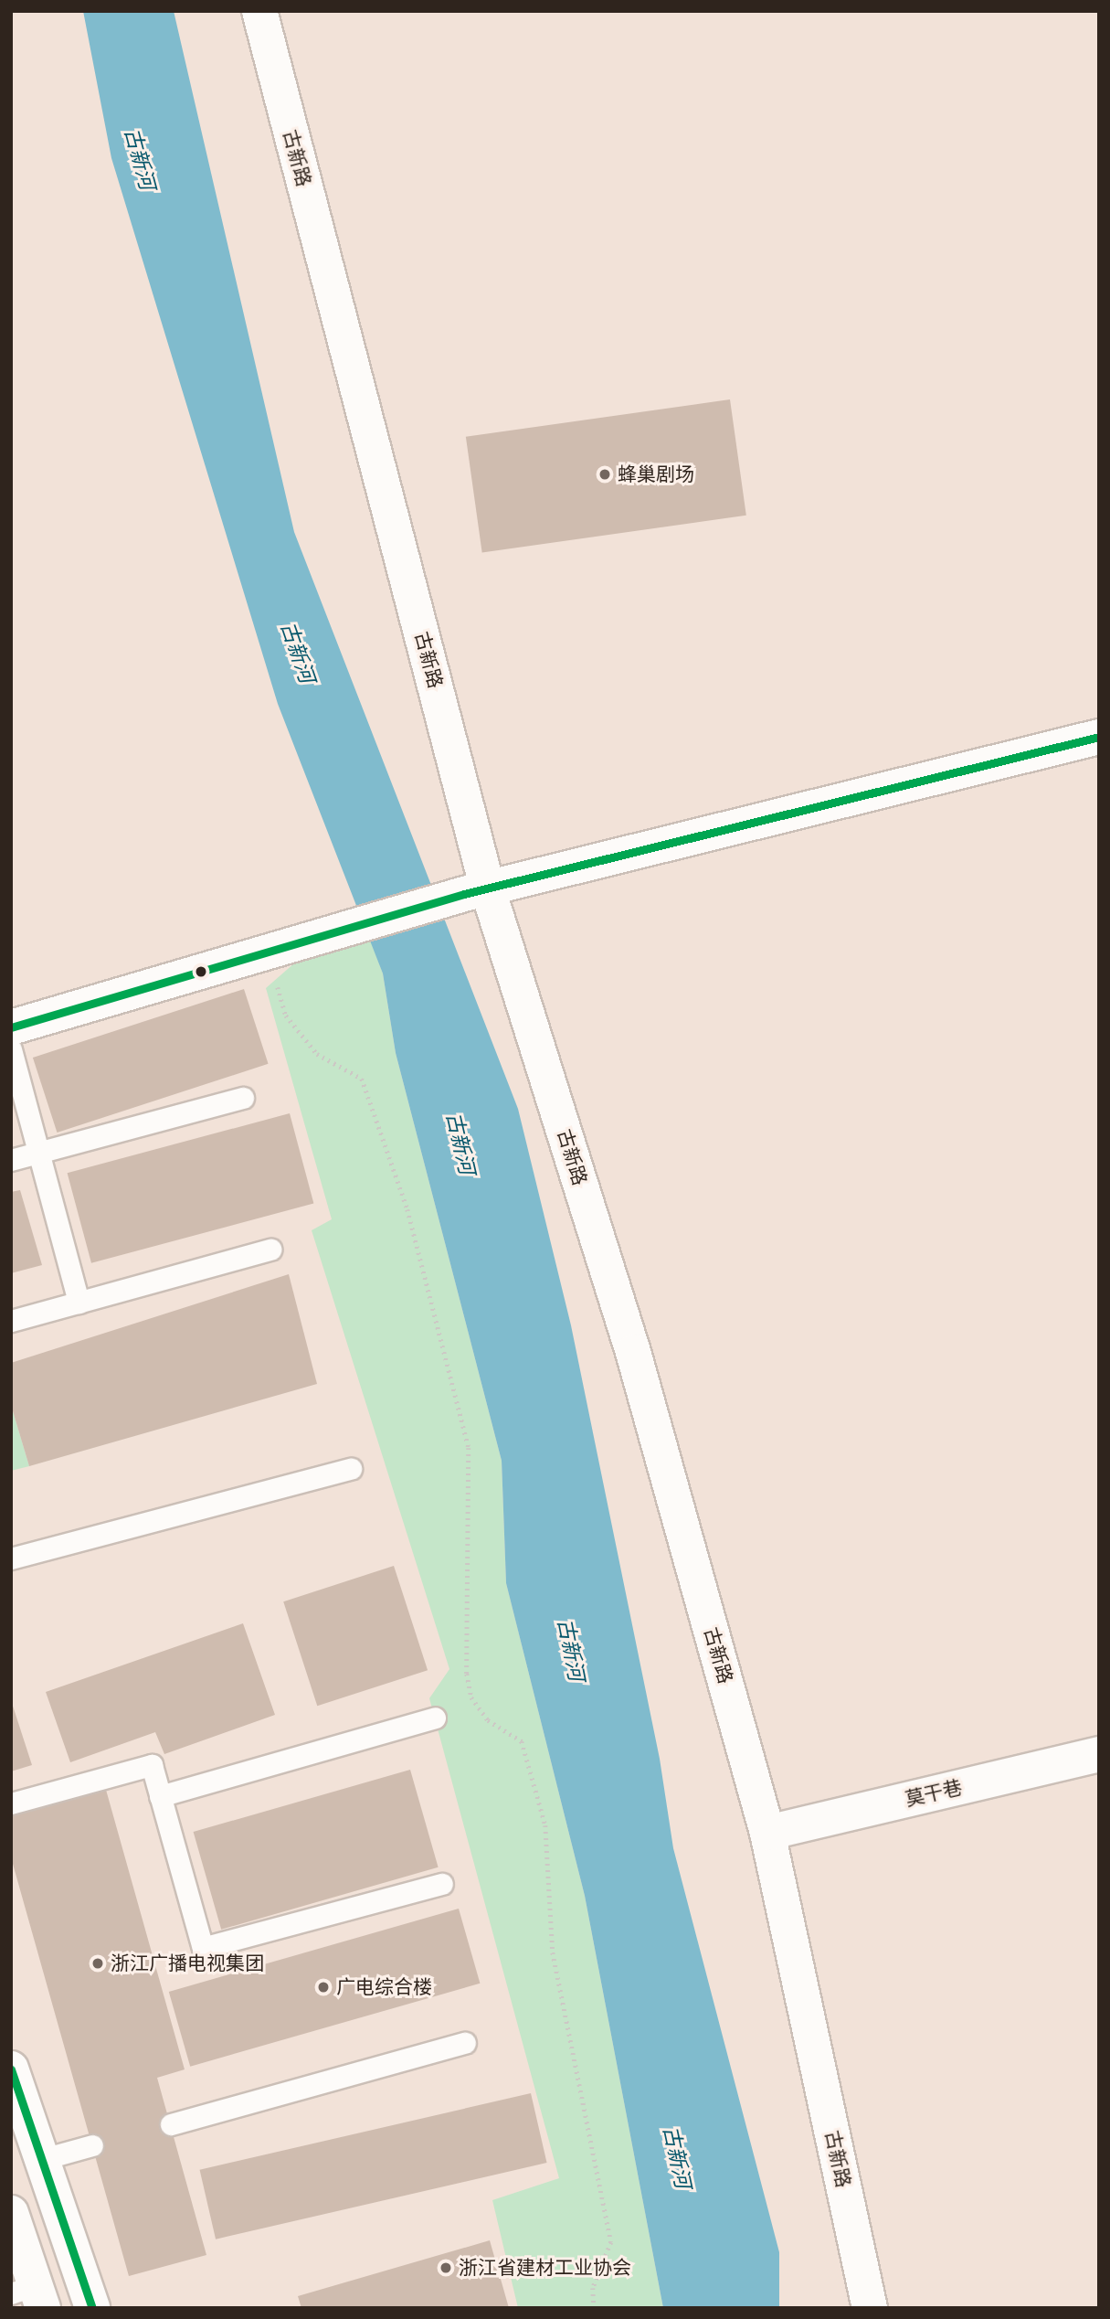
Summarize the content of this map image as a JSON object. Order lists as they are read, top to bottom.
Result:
{
  "streets": {
    "street": ["古新路", "莫干巷"]
  },
  "crossings": [
    ["古新路", "莫干巷"]
  ],
  "water": ["古新河"],
  "places": [
    "蜂巢剧场",
    "浙江广播电视集团",
    "广电综合楼",
    "浙江省建材工业协会"
  ]
}
